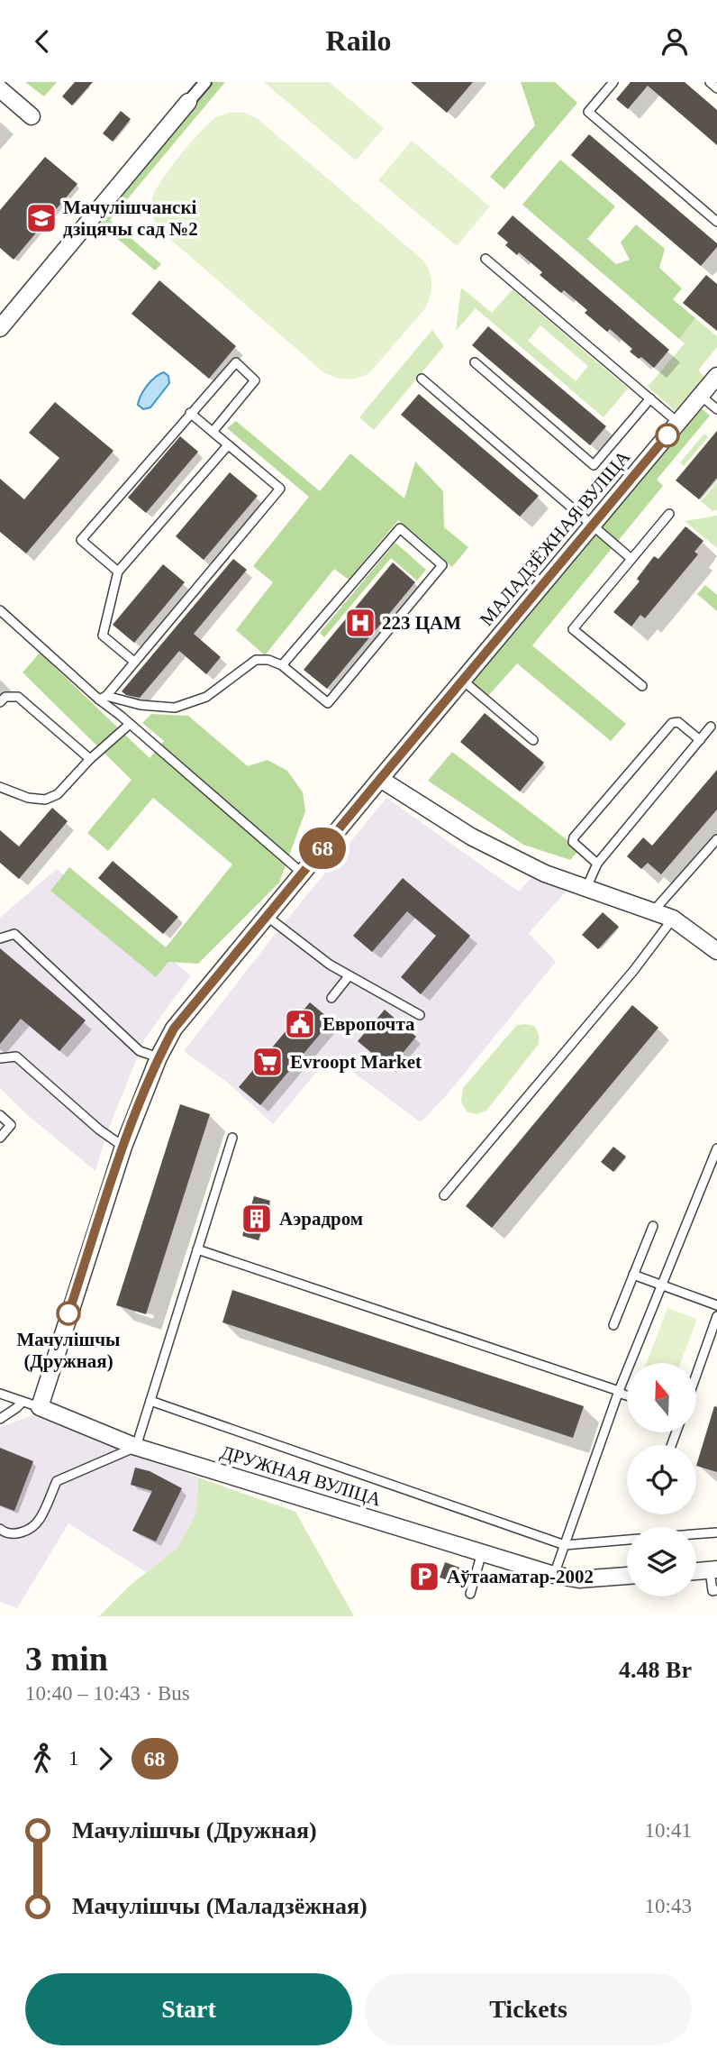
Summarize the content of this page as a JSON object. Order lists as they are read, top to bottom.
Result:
{
  "streets": {
    "street": ["МАЛАДЗЁЖНАЯ ВУЛІЦА", "ДРУЖНАЯ ВУЛІЦА"]
  },
  "crossings": [
    ["МАЛАДЗЁЖНАЯ ВУЛІЦА", "ДРУЖНАЯ ВУЛІЦА"]
  ],
  "places": {
    "school or university": ["Мачулішчанскі дзіцячы сад №2"],
    "hospital": ["223 ЦAM"],
    "public building": ["Европочта"],
    "supermarket": ["Evroopt Market"],
    "building": ["Аэрадром"],
    "other": ["Мачулішчы (Дружная)"],
    "parking": ["Аўтааматар-2002"]
  },
  "lines": ["bus line 68"],
  "north": "top",
  "page": {
    "header": "Railo",
    "on_map": "68",
    "heading": ["3 min", "10:40 – 10:43 · Bus", "4.48 Br"],
    "legs": ["1", "68"],
    "list": [
      {
        "name": "Мачулішчы (Дружная)",
        "value": "10:41"
      },
      {
        "name": "Мачулішчы (Маладзёжная)",
        "value": "10:43"
      }
    ],
    "buttons": ["Start", "Tickets"]
  }
}
